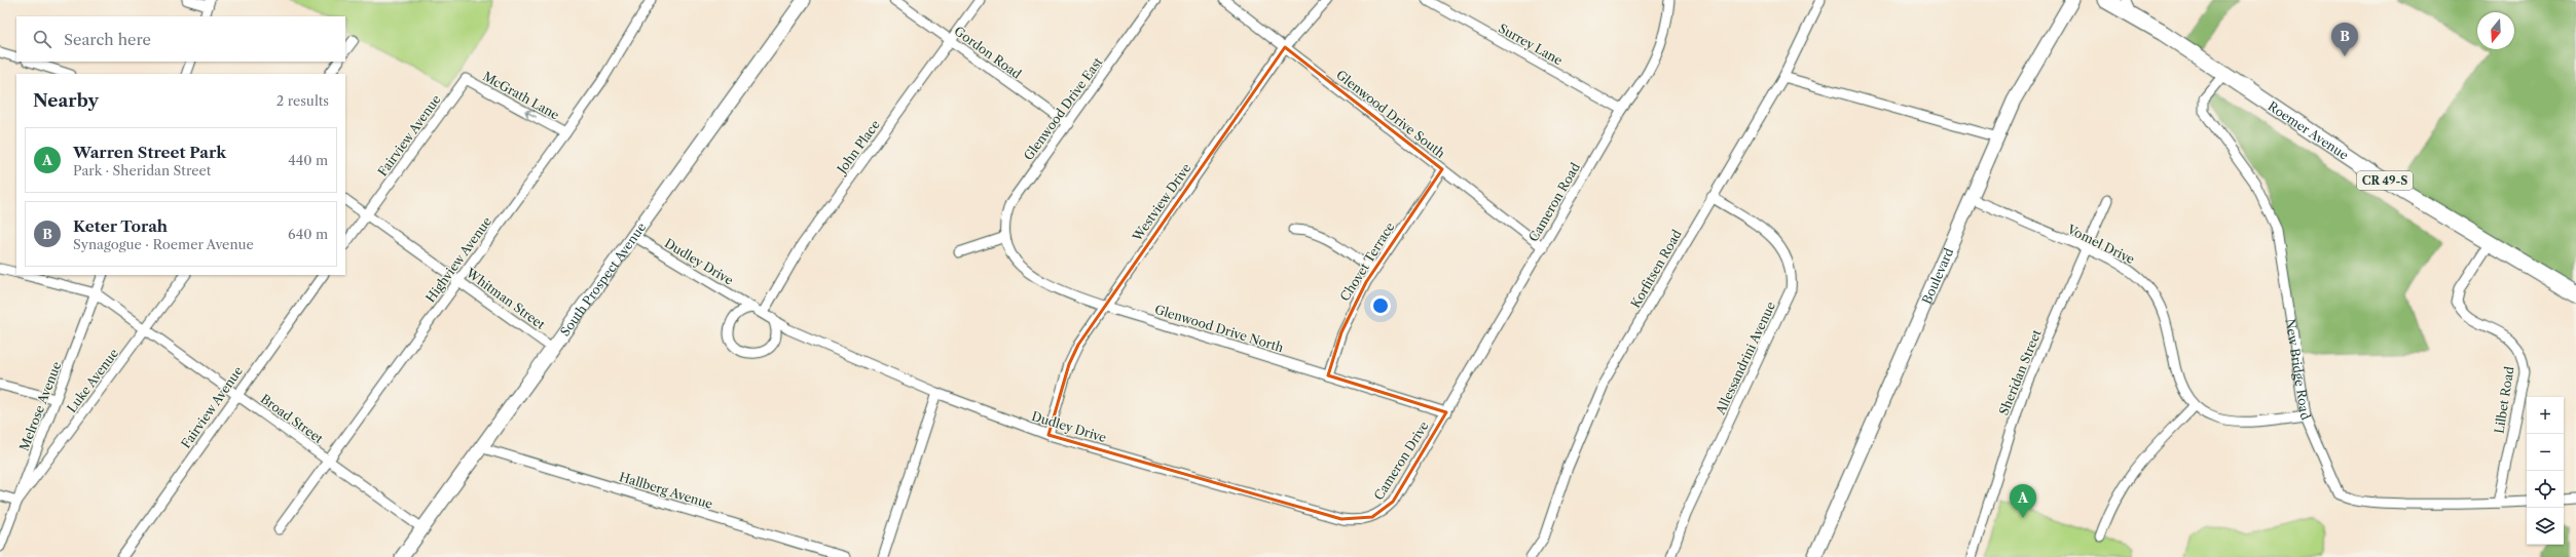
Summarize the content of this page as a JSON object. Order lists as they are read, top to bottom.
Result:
{
  "streets": {
    "main road": ["Roemer Avenue", "CR 49-S"],
    "street": [
      "Surrey Lane",
      "Gordon Road",
      "McGrath Lane",
      "Glenwood Drive East",
      "Glenwood Drive South",
      "Fairview Avenue",
      "John Place",
      "Westview Drive",
      "Cameron Road",
      "Vomel Drive",
      "Highview Avenue",
      "Dudley Drive",
      "Chovet Terrace",
      "Korfitsen Road",
      "Boulevard",
      "South Prospect Avenue",
      "Whitman Street",
      "Glenwood Drive North",
      "Allessandrini Avenue",
      "New Bridge Road",
      "Sheridan Street",
      "Luke Avenue",
      "Lilbet Road",
      "Melrose Avenue",
      "Broad Street",
      "Cameron Drive",
      "Hallberg Avenue"
    ]
  },
  "crossings": [
    ["Surrey Lane", "Cameron Road"],
    ["Gordon Road", "Glenwood Drive East"],
    ["Gordon Road", "John Place"],
    ["McGrath Lane", "Fairview Avenue"],
    ["McGrath Lane", "Highview Avenue"],
    ["Glenwood Drive East", "Glenwood Drive North"],
    ["Glenwood Drive South", "Westview Drive"],
    ["Glenwood Drive South", "Cameron Road"],
    ["Glenwood Drive South", "Chovet Terrace"],
    ["Roemer Avenue", "New Bridge Road"],
    ["Roemer Avenue", "Lilbet Road"],
    ["Fairview Avenue", "Whitman Street"],
    ["Fairview Avenue", "Broad Street"],
    ["John Place", "Dudley Drive"],
    ["Westview Drive", "Dudley Drive"],
    ["Westview Drive", "Glenwood Drive North"],
    ["Cameron Road", "Glenwood Drive North"],
    ["Cameron Road", "Cameron Drive"],
    ["Vomel Drive", "Boulevard"],
    ["Vomel Drive", "New Bridge Road"],
    ["Vomel Drive", "Sheridan Street"],
    ["Highview Avenue", "Whitman Street"],
    ["Highview Avenue", "Broad Street"],
    ["Dudley Drive", "South Prospect Avenue"],
    ["Dudley Drive", "Cameron Drive"],
    ["Chovet Terrace", "Glenwood Drive North"],
    ["Korfitsen Road", "Allessandrini Avenue"],
    ["South Prospect Avenue", "Whitman Street"],
    ["South Prospect Avenue", "Broad Street"],
    ["South Prospect Avenue", "Hallberg Avenue"],
    ["Glenwood Drive North", "Cameron Drive"],
    ["New Bridge Road", "Lilbet Road"],
    ["Luke Avenue", "Melrose Avenue"],
    ["Luke Avenue", "Broad Street"],
    ["Melrose Avenue", "Broad Street"]
  ],
  "one_way": ["McGrath Lane"],
  "north": "bottom",
  "page": {
    "search": "Search here",
    "pins": ["B", "A"],
    "heading": ["Nearby", "2 results"],
    "list": [
      {
        "mark": "A",
        "name": "Warren Street Park",
        "note": "Park · Sheridan Street",
        "value": "440 m"
      },
      {
        "mark": "B",
        "name": "Keter Torah",
        "note": "Synagogue · Roemer Avenue",
        "value": "640 m"
      }
    ],
    "map_buttons": ["+", "−"]
  }
}
